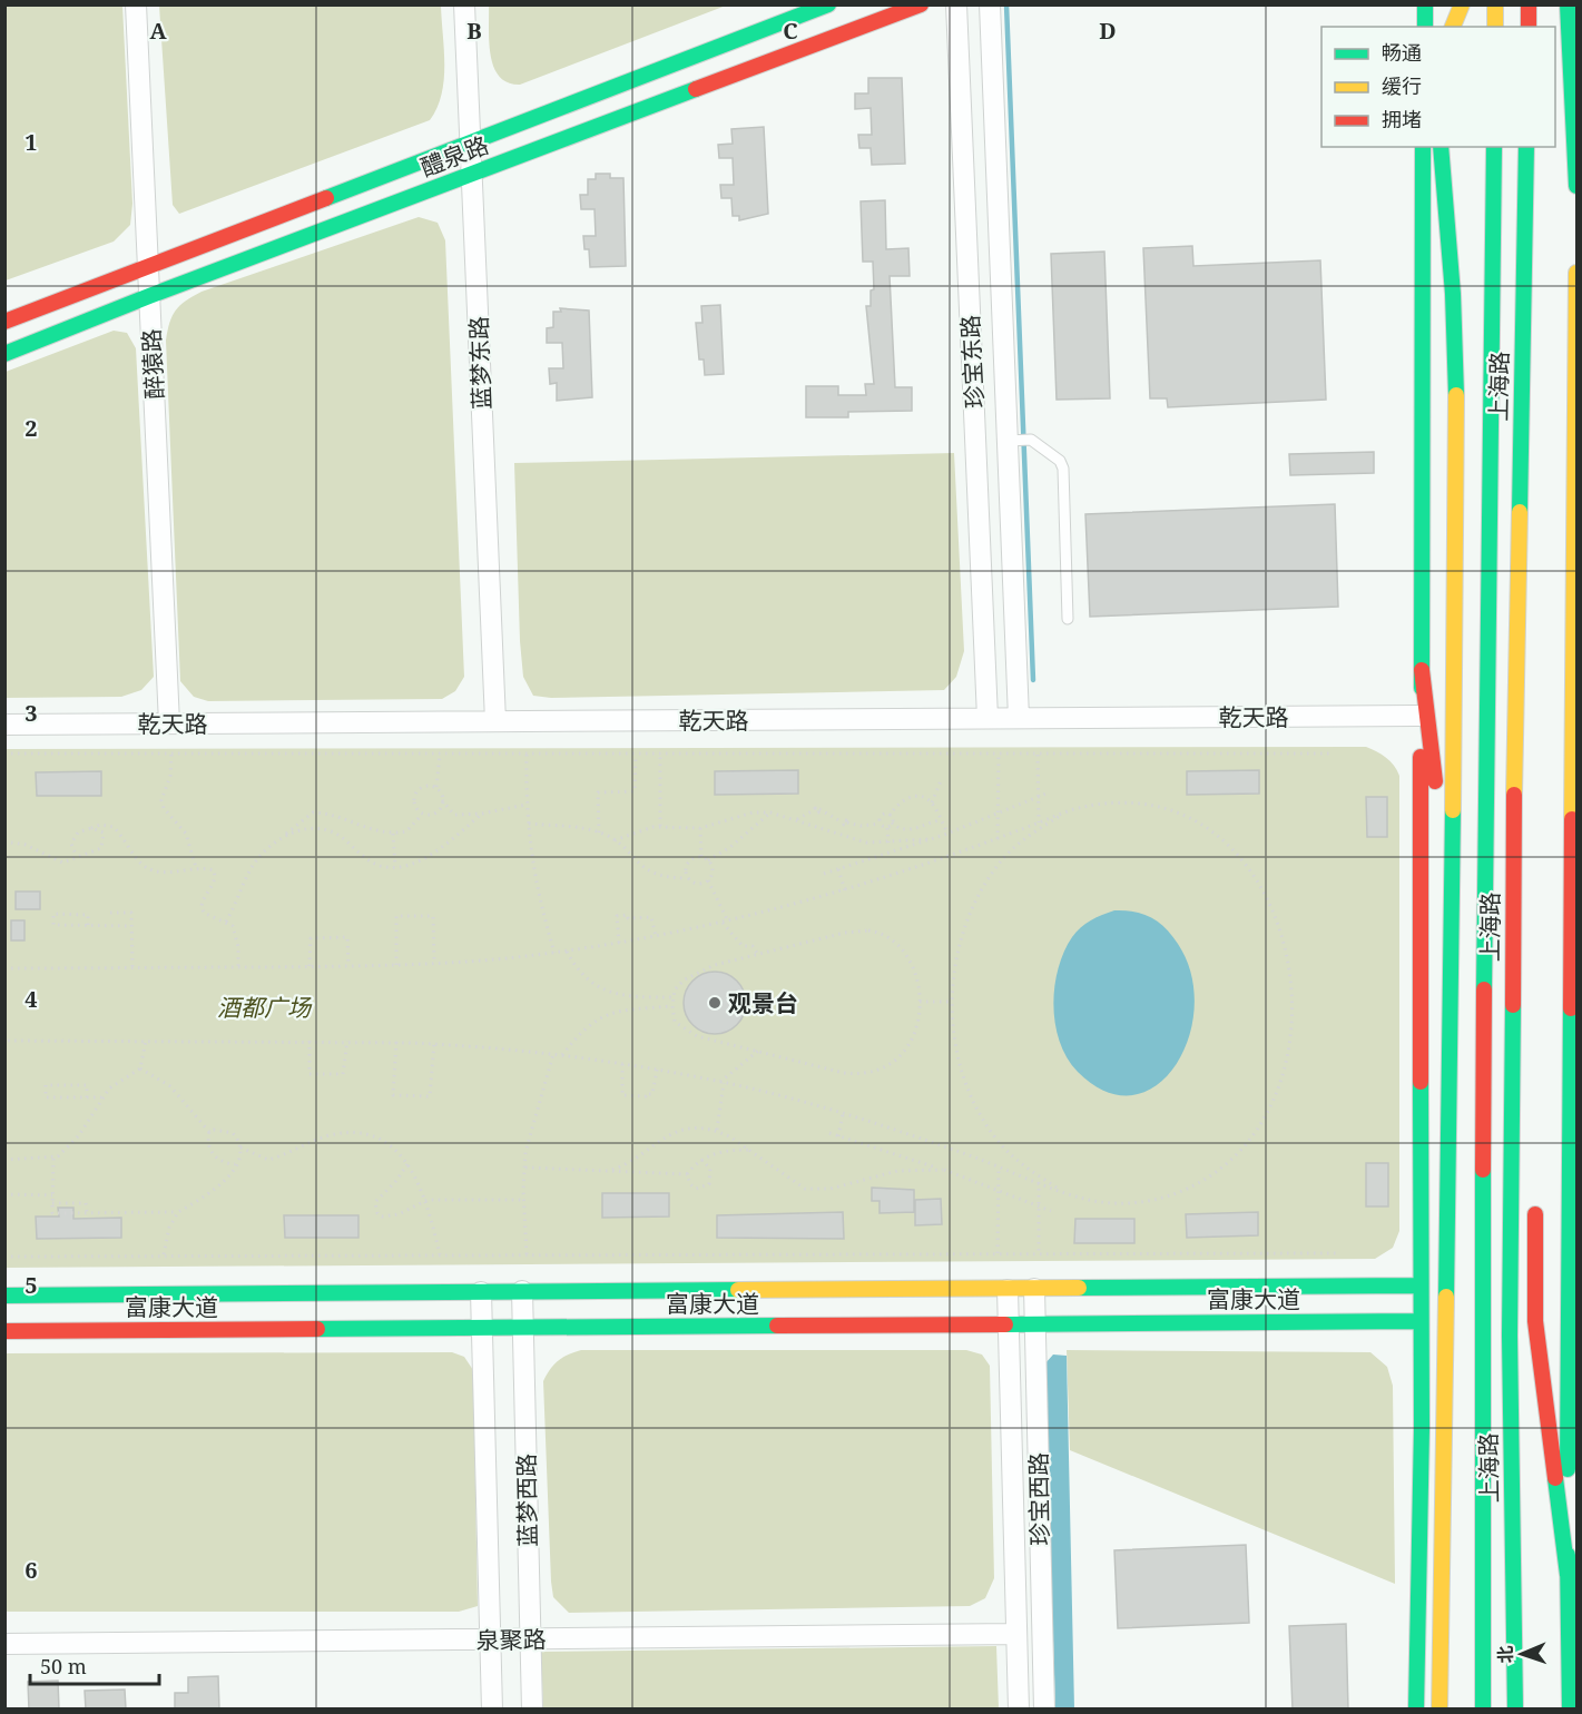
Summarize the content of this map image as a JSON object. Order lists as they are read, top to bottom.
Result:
{
  "streets": {
    "main road": ["醴泉路", "上海路", "富康大道"],
    "street": [
      "珍宝东路",
      "蓝梦东路",
      "醉猿路",
      "乾天路",
      "珍宝西路",
      "蓝梦西路",
      "泉聚路"
    ]
  },
  "crossings": [
    ["醴泉路", "蓝梦东路"],
    ["醴泉路", "醉猿路"],
    ["珍宝东路", "乾天路"],
    ["蓝梦东路", "乾天路"],
    ["醉猿路", "乾天路"],
    ["富康大道", "珍宝西路"],
    ["富康大道", "蓝梦西路"],
    ["珍宝西路", "泉聚路"],
    ["蓝梦西路", "泉聚路"]
  ],
  "parks": ["酒都广场"],
  "places": ["观景台"],
  "legend": ["畅通", "缓行", "拥堵"],
  "scale_bar": "50 m",
  "north": "left",
  "grid": {
    "columns": [
      "A",
      "B",
      "C",
      "D"
    ],
    "rows": [
      "1",
      "2",
      "3",
      "4",
      "5",
      "6"
    ]
  }
}
